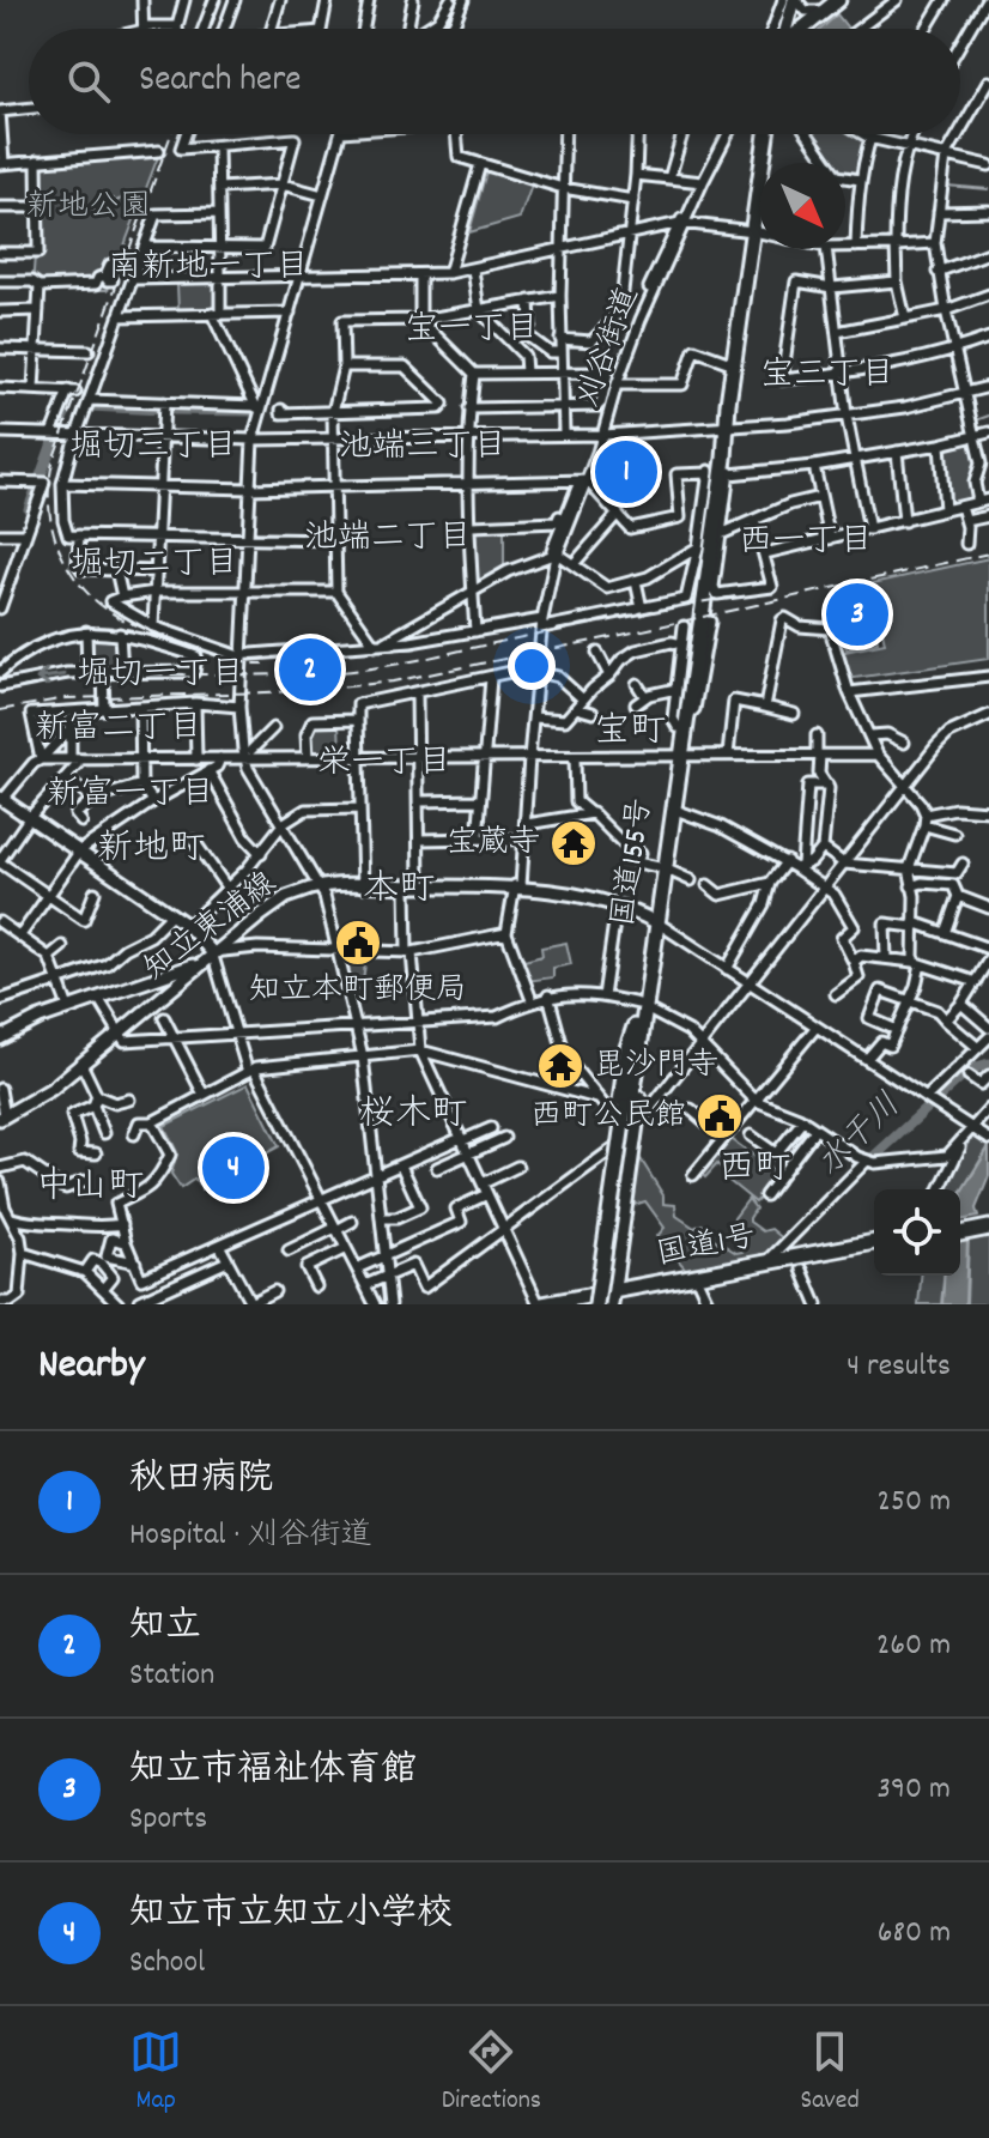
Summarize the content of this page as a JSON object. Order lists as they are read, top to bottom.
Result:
{
  "streets": {
    "highway": ["国道155号", "国道1号"],
    "main road": ["知立東浦線"],
    "street": ["刈谷街道"]
  },
  "crossings": [
    ["刈谷街道", "知立東浦線"],
    ["国道155号", "知立東浦線"],
    ["国道155号", "国道1号"]
  ],
  "districts": [
    "南新地一丁目",
    "宝一丁目",
    "宝三丁目",
    "堀切三丁目",
    "池端三丁目",
    "池端二丁目",
    "西一丁目",
    "堀切二丁目",
    "堀切一丁目",
    "新富二丁目",
    "宝町",
    "栄一丁目",
    "新富一丁目",
    "新地町",
    "本町",
    "桜木町",
    "西町",
    "中山町"
  ],
  "water": ["水干川"],
  "parks": ["新地公園"],
  "places": {
    "temple": ["宝蔵寺", "毘沙門寺"],
    "public building": ["知立本町郵便局", "西町公民館"]
  },
  "north": "bottom right",
  "page": {
    "search": "Search here",
    "pins": [
      "1",
      "3",
      "2",
      "4"
    ],
    "heading": ["Nearby", "4 results"],
    "list": [
      {
        "mark": "1",
        "name": "秋田病院",
        "note": "Hospital · 刈谷街道",
        "value": "250 m"
      },
      {
        "mark": "2",
        "name": "知立",
        "note": "Station",
        "value": "260 m"
      },
      {
        "mark": "3",
        "name": "知立市福祉体育館",
        "note": "Sports",
        "value": "390 m"
      },
      {
        "mark": "4",
        "name": "知立市立知立小学校",
        "note": "School",
        "value": "680 m"
      }
    ],
    "nav": ["Map", "Directions", "Saved"]
  }
}
